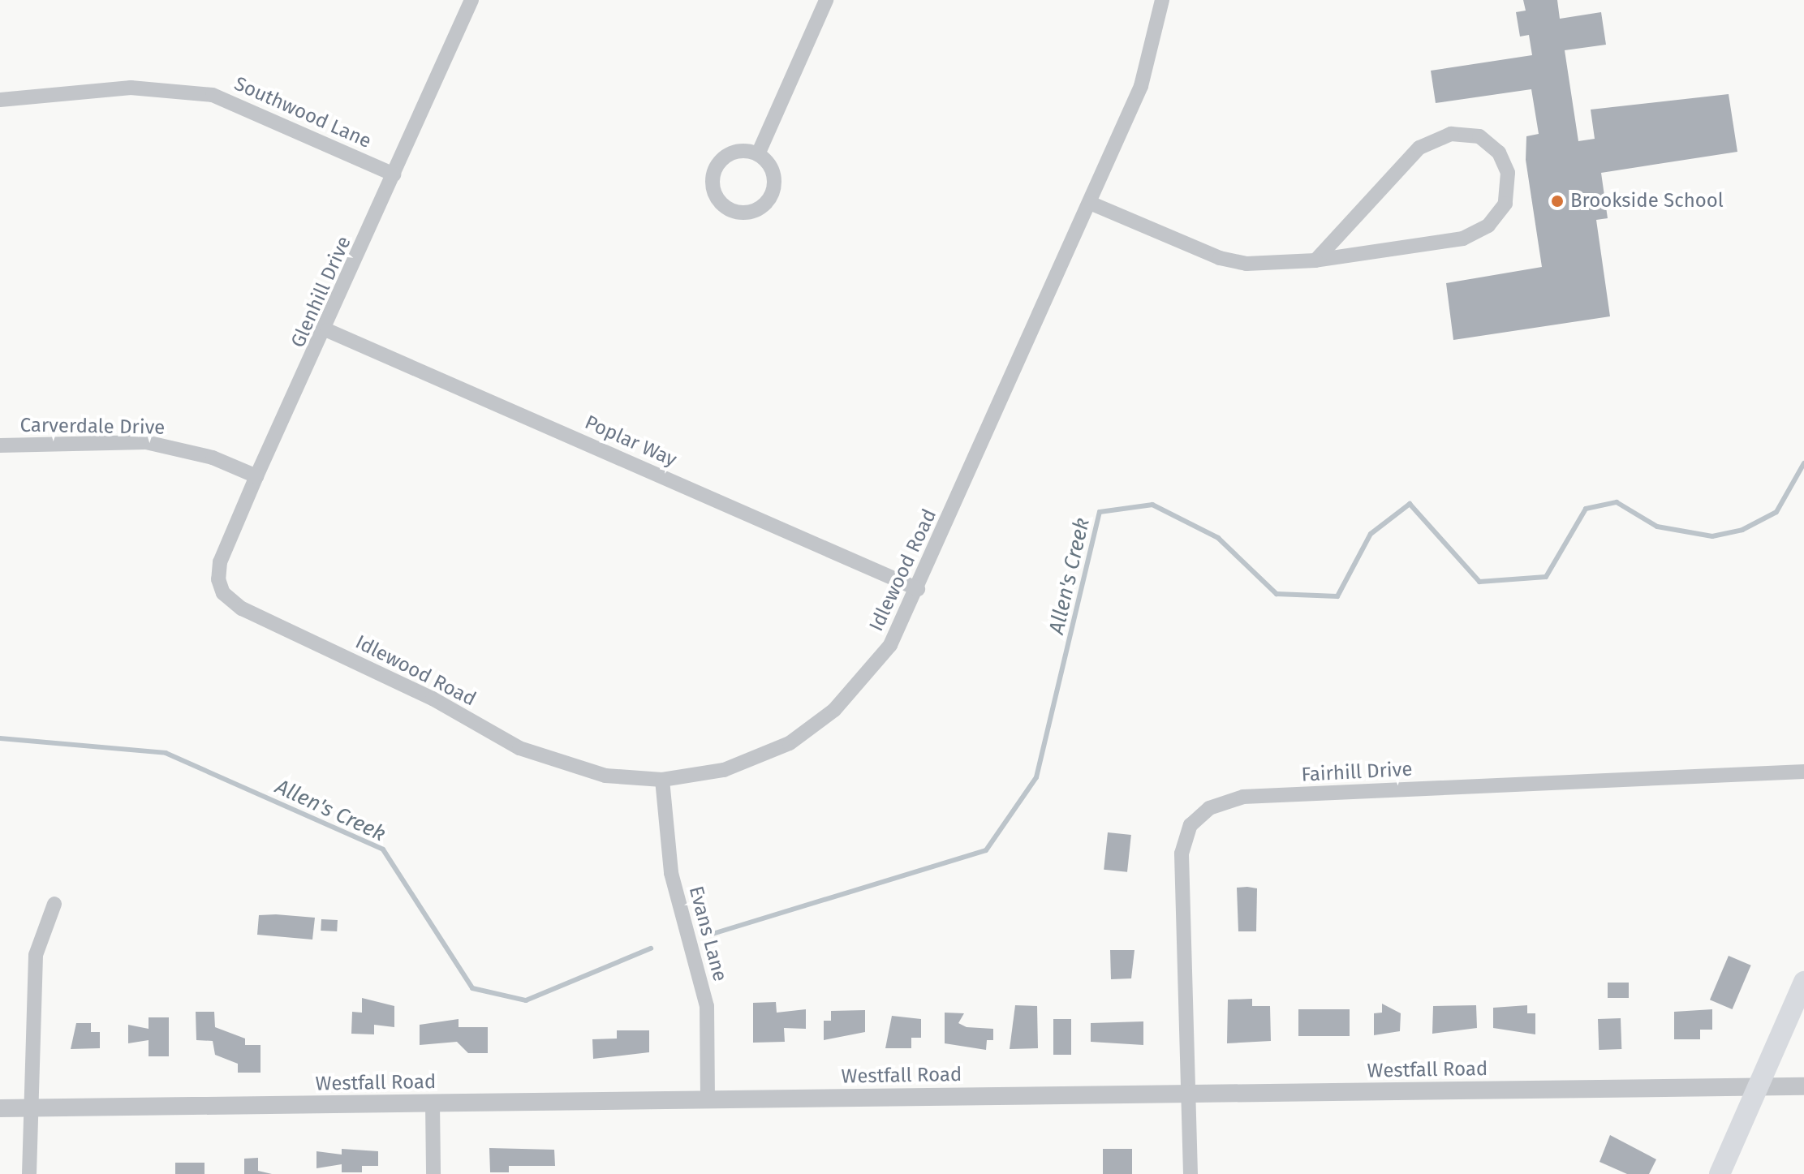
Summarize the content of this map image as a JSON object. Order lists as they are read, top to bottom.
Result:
{
  "streets": {
    "street": [
      "Southwood Lane",
      "Glenhill Drive",
      "Carverdale Drive",
      "Poplar Way",
      "Idlewood Road",
      "Fairhill Drive",
      "Evans Lane",
      "Westfall Road"
    ]
  },
  "crossings": [
    ["Southwood Lane", "Glenhill Drive"],
    ["Glenhill Drive", "Carverdale Drive"],
    ["Glenhill Drive", "Poplar Way"],
    ["Glenhill Drive", "Idlewood Road"],
    ["Poplar Way", "Idlewood Road"],
    ["Idlewood Road", "Evans Lane"],
    ["Fairhill Drive", "Westfall Road"],
    ["Evans Lane", "Westfall Road"]
  ],
  "water": ["Allen's Creek"],
  "places": ["Brookside School"]
}
